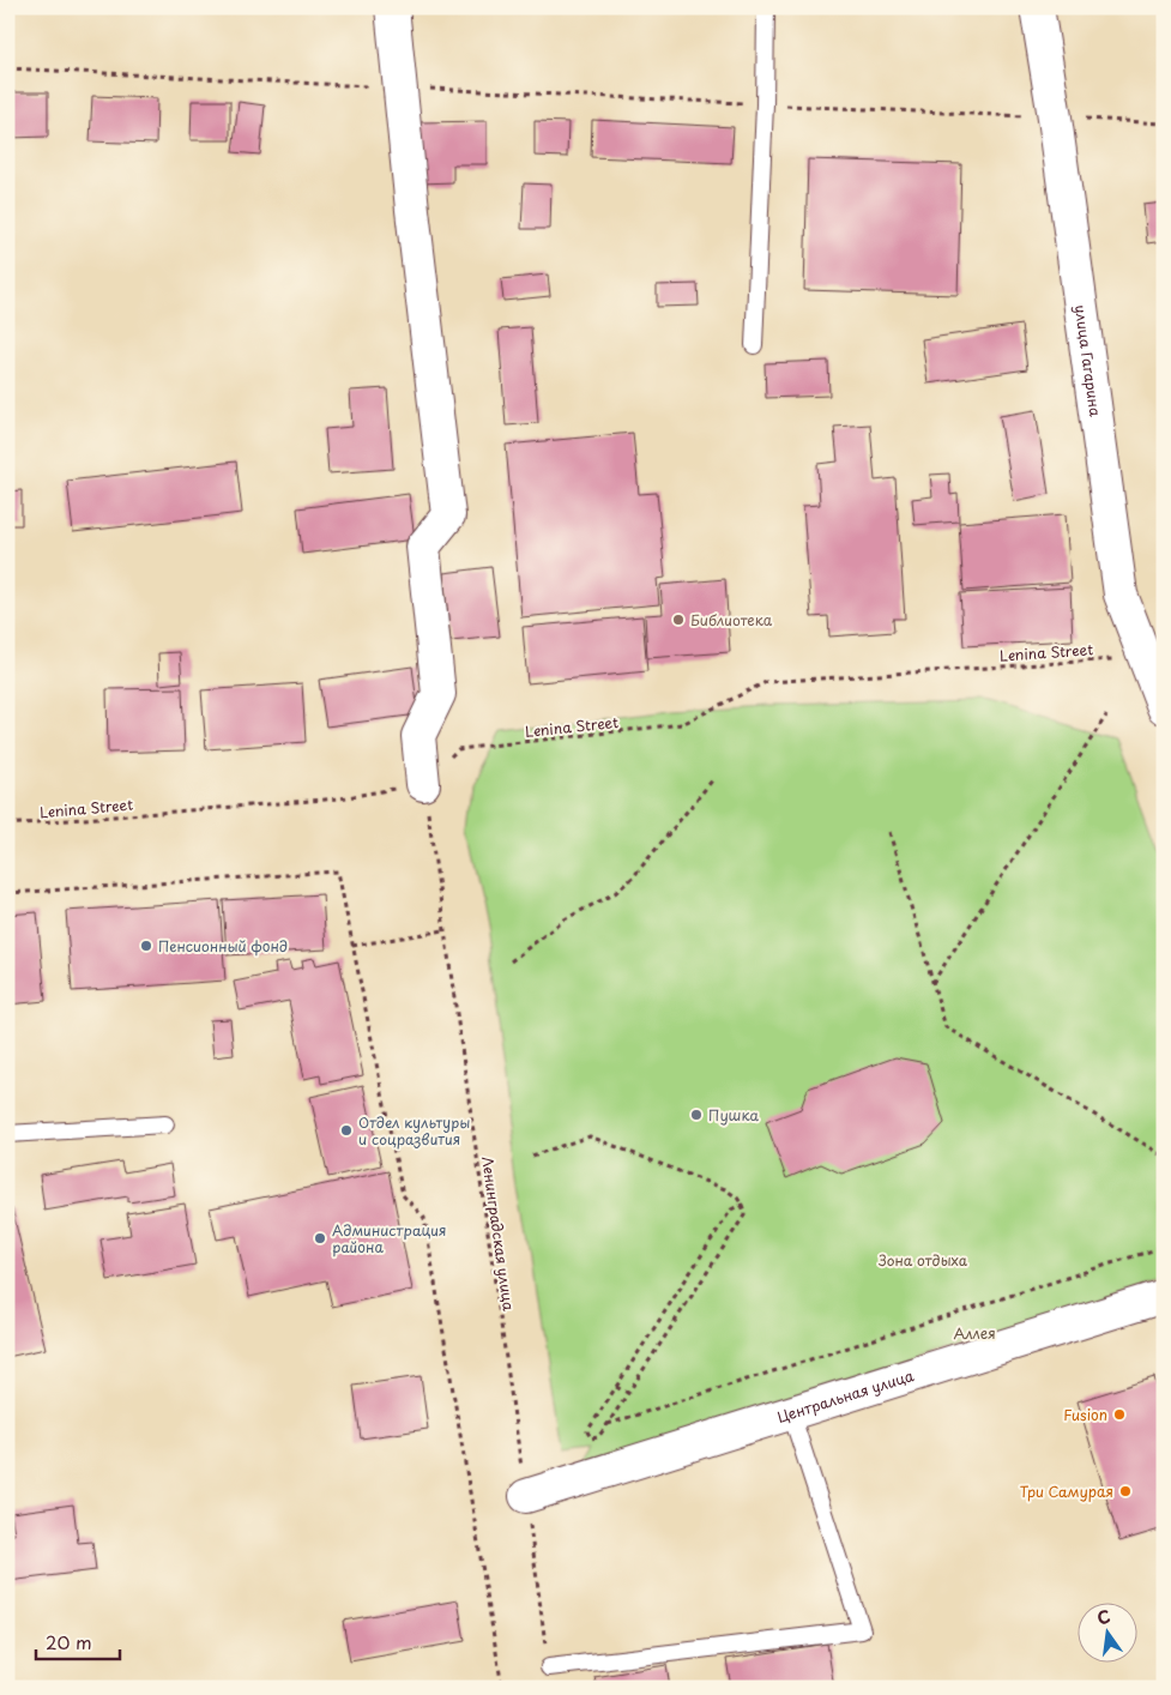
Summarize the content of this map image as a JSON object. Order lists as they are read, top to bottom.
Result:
{
  "streets": {
    "street": ["улица Гагарина", "Центральная улица"],
    "path": ["Lenina Street", "Ленинградская улица"]
  },
  "crossings": [
    ["улица Гагарина", "Lenina Street"],
    ["Lenina Street", "Ленинградская улица"],
    ["Ленинградская улица", "Центральная улица"]
  ],
  "parks": ["Зона отдыха", "Аллея"],
  "places": [
    "Библиотека",
    "Пенсионный фонд",
    "Пушка",
    "Отдел культуры и соцразвития",
    "Администрация района",
    "Fusion",
    "Три Самурая"
  ],
  "scale_bar": "20 m",
  "north": "top"
}
